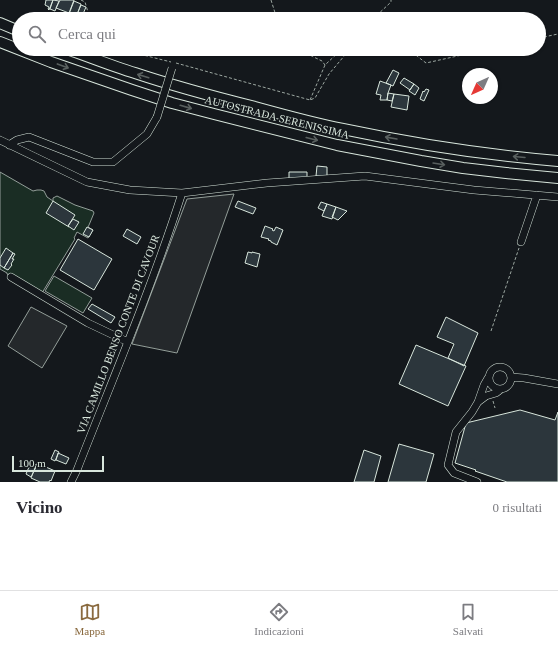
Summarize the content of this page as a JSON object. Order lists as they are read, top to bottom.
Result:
{
  "streets": {
    "highway": ["AUTOSTRADA SERENISSIMA"],
    "street": ["VIA CAMILLO BENSO CONTE DI CAVOUR"]
  },
  "scale_bar": "100 m",
  "north": "bottom left",
  "page": {
    "search": "Cerca qui",
    "scale": "100 m",
    "heading": ["Vicino", "0 risultati"],
    "nav": ["Mappa", "Indicazioni", "Salvati"]
  }
}
